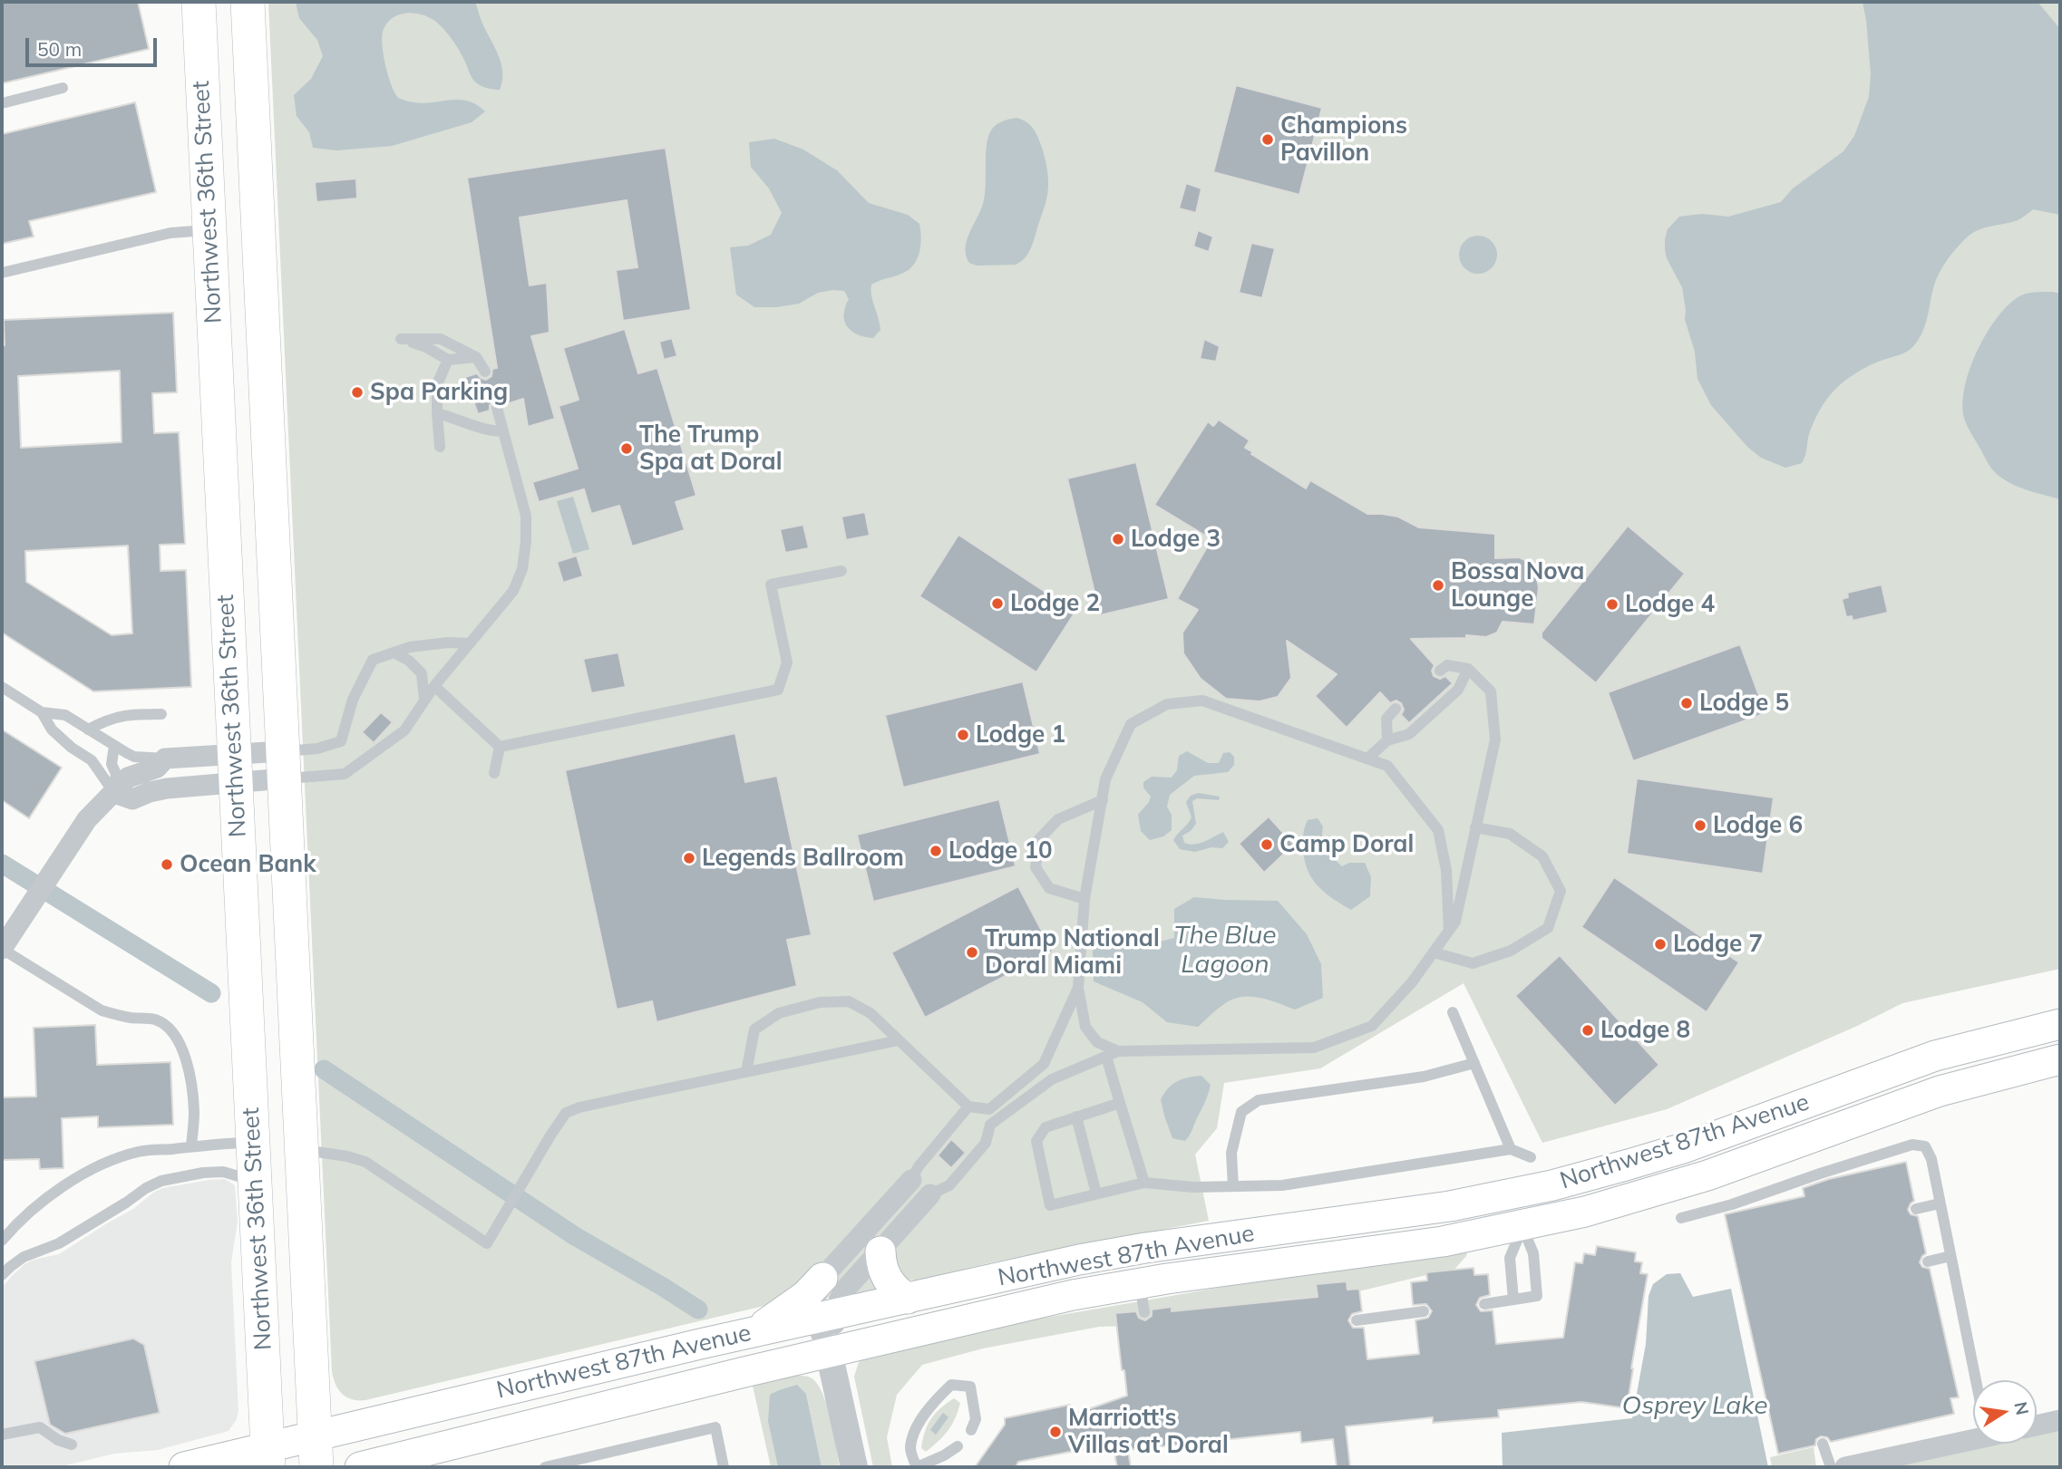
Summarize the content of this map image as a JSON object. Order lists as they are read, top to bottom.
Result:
{
  "streets": {
    "main road": ["Northwest 36th Street", "Northwest 87th Avenue"]
  },
  "crossings": [
    ["Northwest 36th Street", "Northwest 87th Avenue"]
  ],
  "water": ["The Blue Lagoon", "Osprey Lake"],
  "places": [
    "Champions Pavillon",
    "Spa Parking",
    "The Trump Spa at Doral",
    "Lodge 3",
    "Bossa Nova Lounge",
    "Lodge 2",
    "Lodge 4",
    "Lodge 5",
    "Lodge 1",
    "Lodge 6",
    "Camp Doral",
    "Lodge 10",
    "Legends Ballroom",
    "Ocean Bank",
    "Lodge 7",
    "Trump National Doral Miami",
    "Lodge 8",
    "Marriott's Villas at Doral"
  ],
  "scale_bar": "50 m",
  "north": "right"
}
